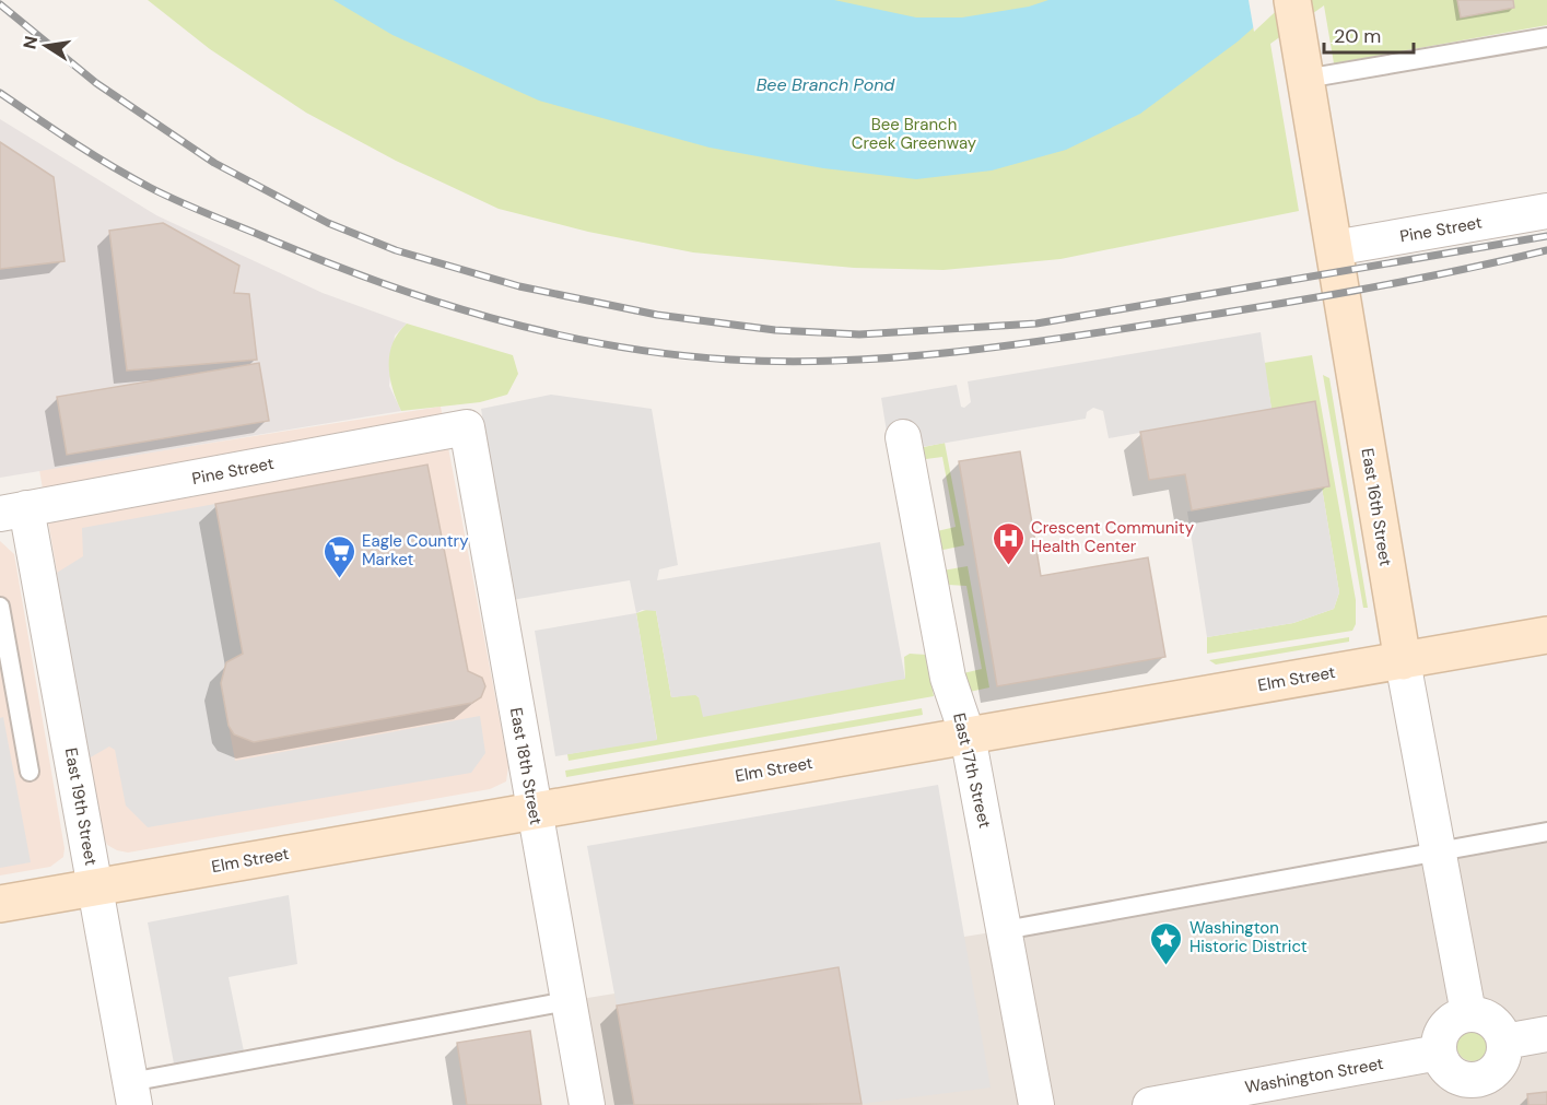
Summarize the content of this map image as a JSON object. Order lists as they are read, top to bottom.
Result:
{
  "streets": {
    "main road": ["East 16th Street", "Elm Street"],
    "street": [
      "Pine Street",
      "East 18th Street",
      "East 17th Street",
      "East 19th Street",
      "Washington Street"
    ]
  },
  "crossings": [
    ["Pine Street", "East 16th Street"],
    ["Pine Street", "East 18th Street"],
    ["Pine Street", "East 19th Street"],
    ["East 16th Street", "Elm Street"],
    ["East 16th Street", "Washington Street"],
    ["Elm Street", "East 18th Street"],
    ["Elm Street", "East 17th Street"],
    ["Elm Street", "East 19th Street"]
  ],
  "water": ["Bee Branch Pond"],
  "parks": ["Bee Branch Creek Greenway"],
  "places": {
    "hospital": ["Crescent Community Health Center"],
    "supermarket": ["Eagle Country Market"],
    "place": ["Washington Historic District"]
  },
  "scale_bar": "20 m",
  "north": "left"
}
